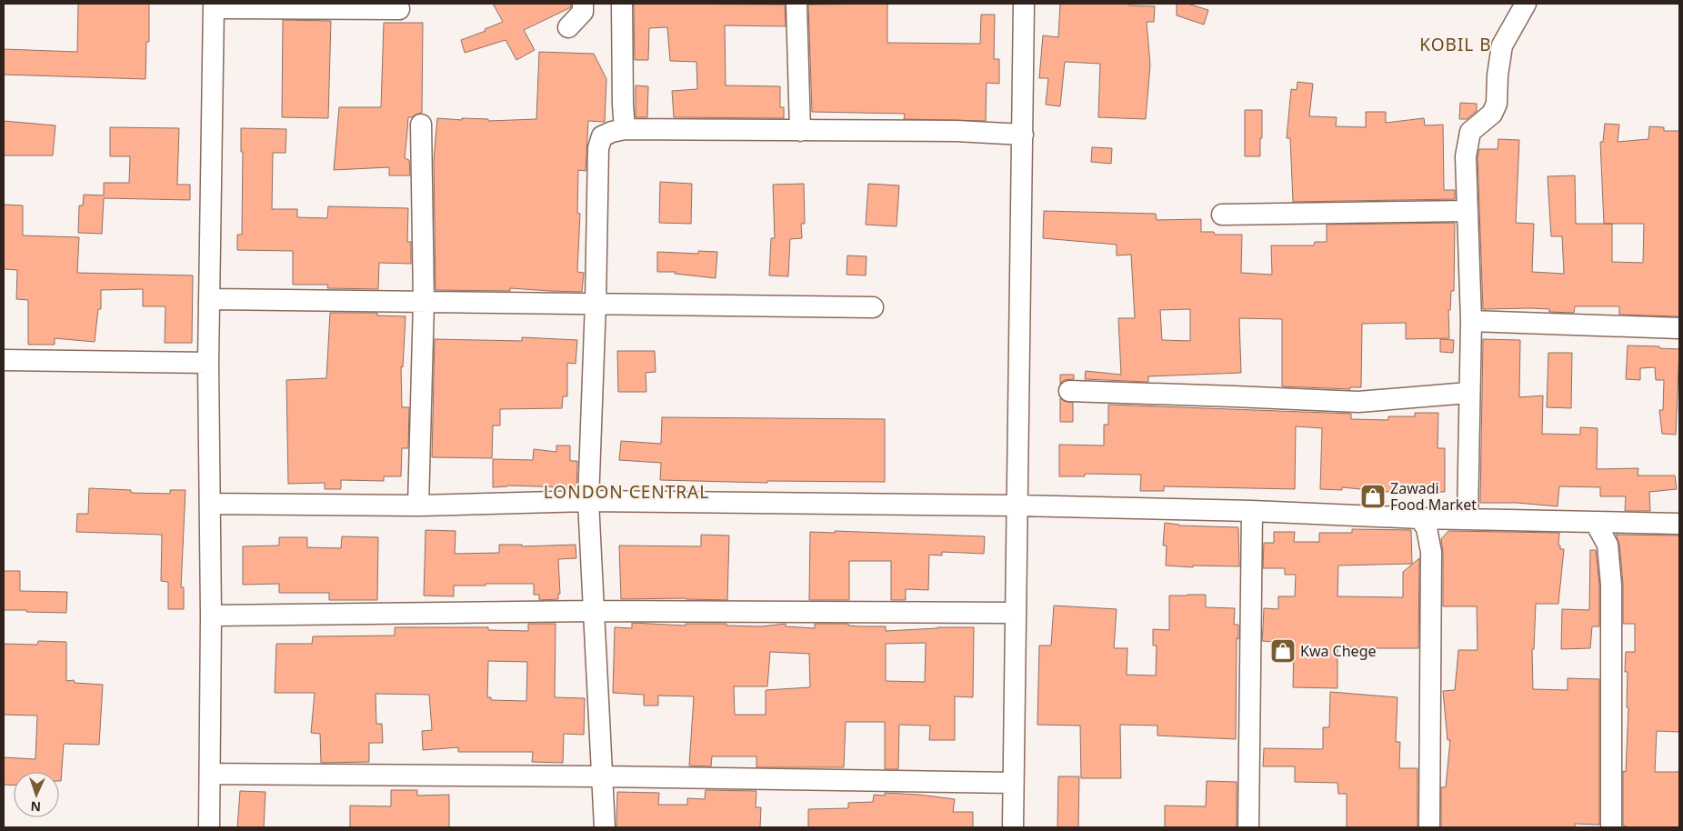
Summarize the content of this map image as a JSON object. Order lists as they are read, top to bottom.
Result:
{
  "districts": ["KOBIL B", "LONDON CENTRAL"],
  "places": {
    "shop": ["Zawadi Food Market", "Kwa Chege"]
  },
  "north": "bottom"
}
